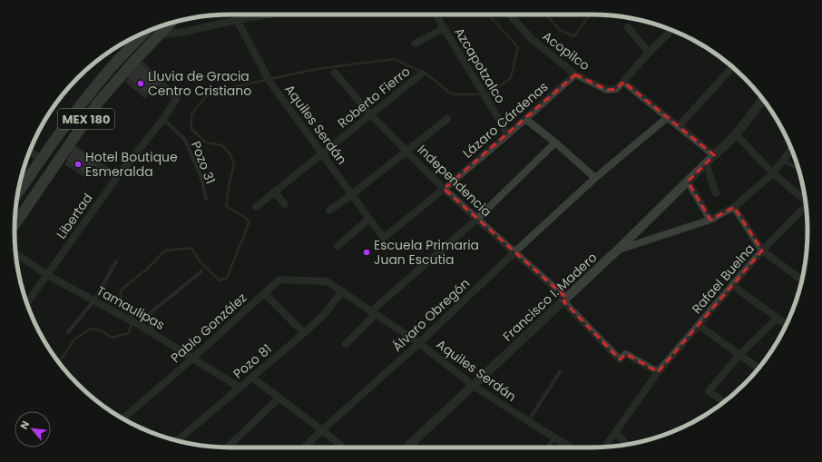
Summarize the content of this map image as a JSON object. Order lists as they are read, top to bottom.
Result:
{
  "streets": {
    "main road": ["MEX 180"],
    "street": [
      "Acopilco",
      "Azcapotzalco",
      "Roberto Fierro",
      "Lázaro Cárdenas",
      "Aquiles Serdán",
      "Independencia",
      "Libertad",
      "Rafael Buelna",
      "Francisco I. Madero",
      "Tamaulipas",
      "Álvaro Obregón",
      "Pablo González",
      "Pozo 81"
    ],
    "lane": ["Pozo 31"]
  },
  "crossings": [
    ["Acopilco", "Lázaro Cárdenas"],
    ["Azcapotzalco", "Lázaro Cárdenas"],
    ["Roberto Fierro", "Aquiles Serdán"],
    ["Roberto Fierro", "Independencia"],
    ["MEX 180", "Libertad"],
    ["Lázaro Cárdenas", "Aquiles Serdán"],
    ["Lázaro Cárdenas", "Independencia"],
    ["Aquiles Serdán", "Francisco I. Madero"],
    ["Aquiles Serdán", "Álvaro Obregón"],
    ["Aquiles Serdán", "Pablo González"],
    ["Aquiles Serdán", "Pozo 81"],
    ["Pozo 31", "Libertad"],
    ["Independencia", "Rafael Buelna"],
    ["Independencia", "Francisco I. Madero"],
    ["Independencia", "Álvaro Obregón"],
    ["Libertad", "Tamaulipas"],
    ["Tamaulipas", "Pablo González"],
    ["Tamaulipas", "Pozo 81"]
  ],
  "places": ["Lluvia de Gracia Centro Cristiano", "Hotel Boutique Esmeralda", "Escuela Primaria Juan Escutia"],
  "north": "top left"
}
